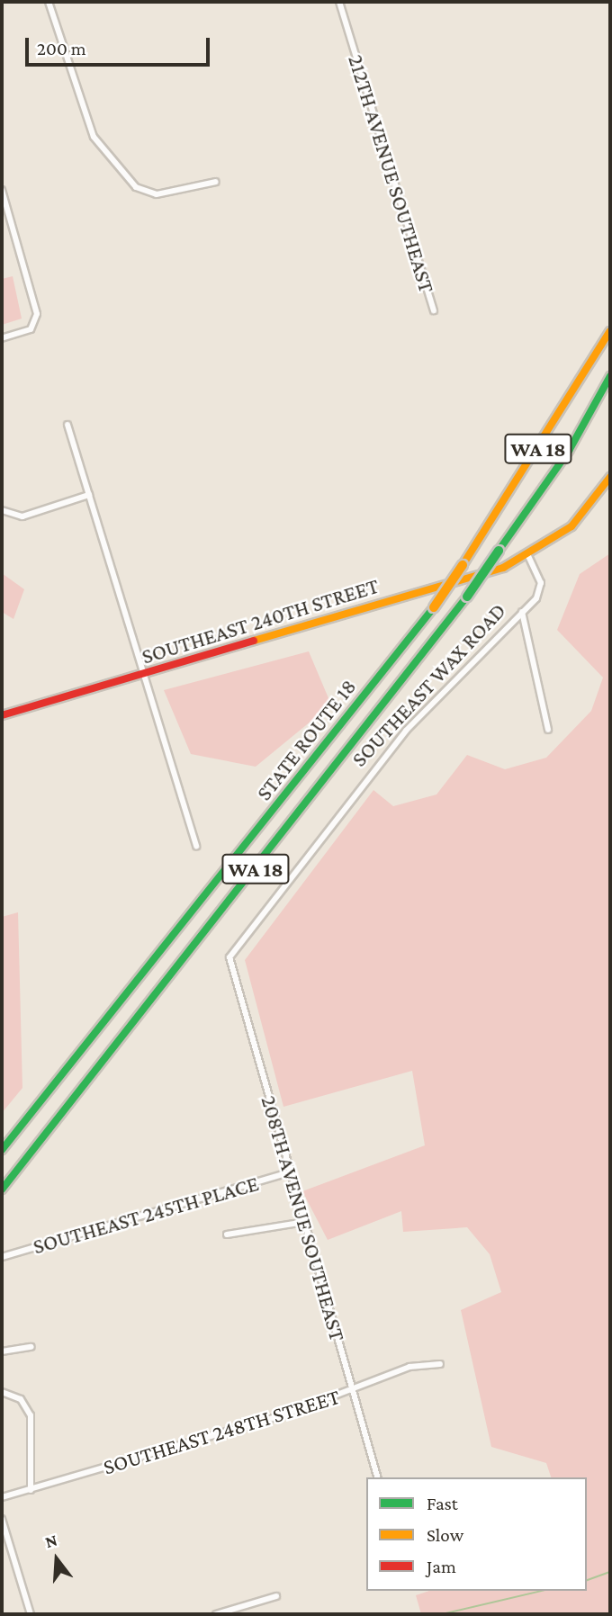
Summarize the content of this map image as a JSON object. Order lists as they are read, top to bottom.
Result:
{
  "streets": {
    "main road": ["WA 18", "SOUTHEAST 240TH STREET", "STATE ROUTE 18"],
    "street": [
      "212TH AVENUE SOUTHEAST",
      "SOUTHEAST WAX ROAD",
      "SOUTHEAST 245TH PLACE",
      "208TH AVENUE SOUTHEAST",
      "SOUTHEAST 248TH STREET"
    ]
  },
  "crossings": [
    ["SOUTHEAST 240TH STREET", "SOUTHEAST WAX ROAD"],
    ["SOUTHEAST WAX ROAD", "208TH AVENUE SOUTHEAST"],
    ["SOUTHEAST 245TH PLACE", "208TH AVENUE SOUTHEAST"],
    ["208TH AVENUE SOUTHEAST", "SOUTHEAST 248TH STREET"]
  ],
  "legend": ["Fast", "Slow", "Jam"],
  "scale_bar": "200 m",
  "north": "top"
}
